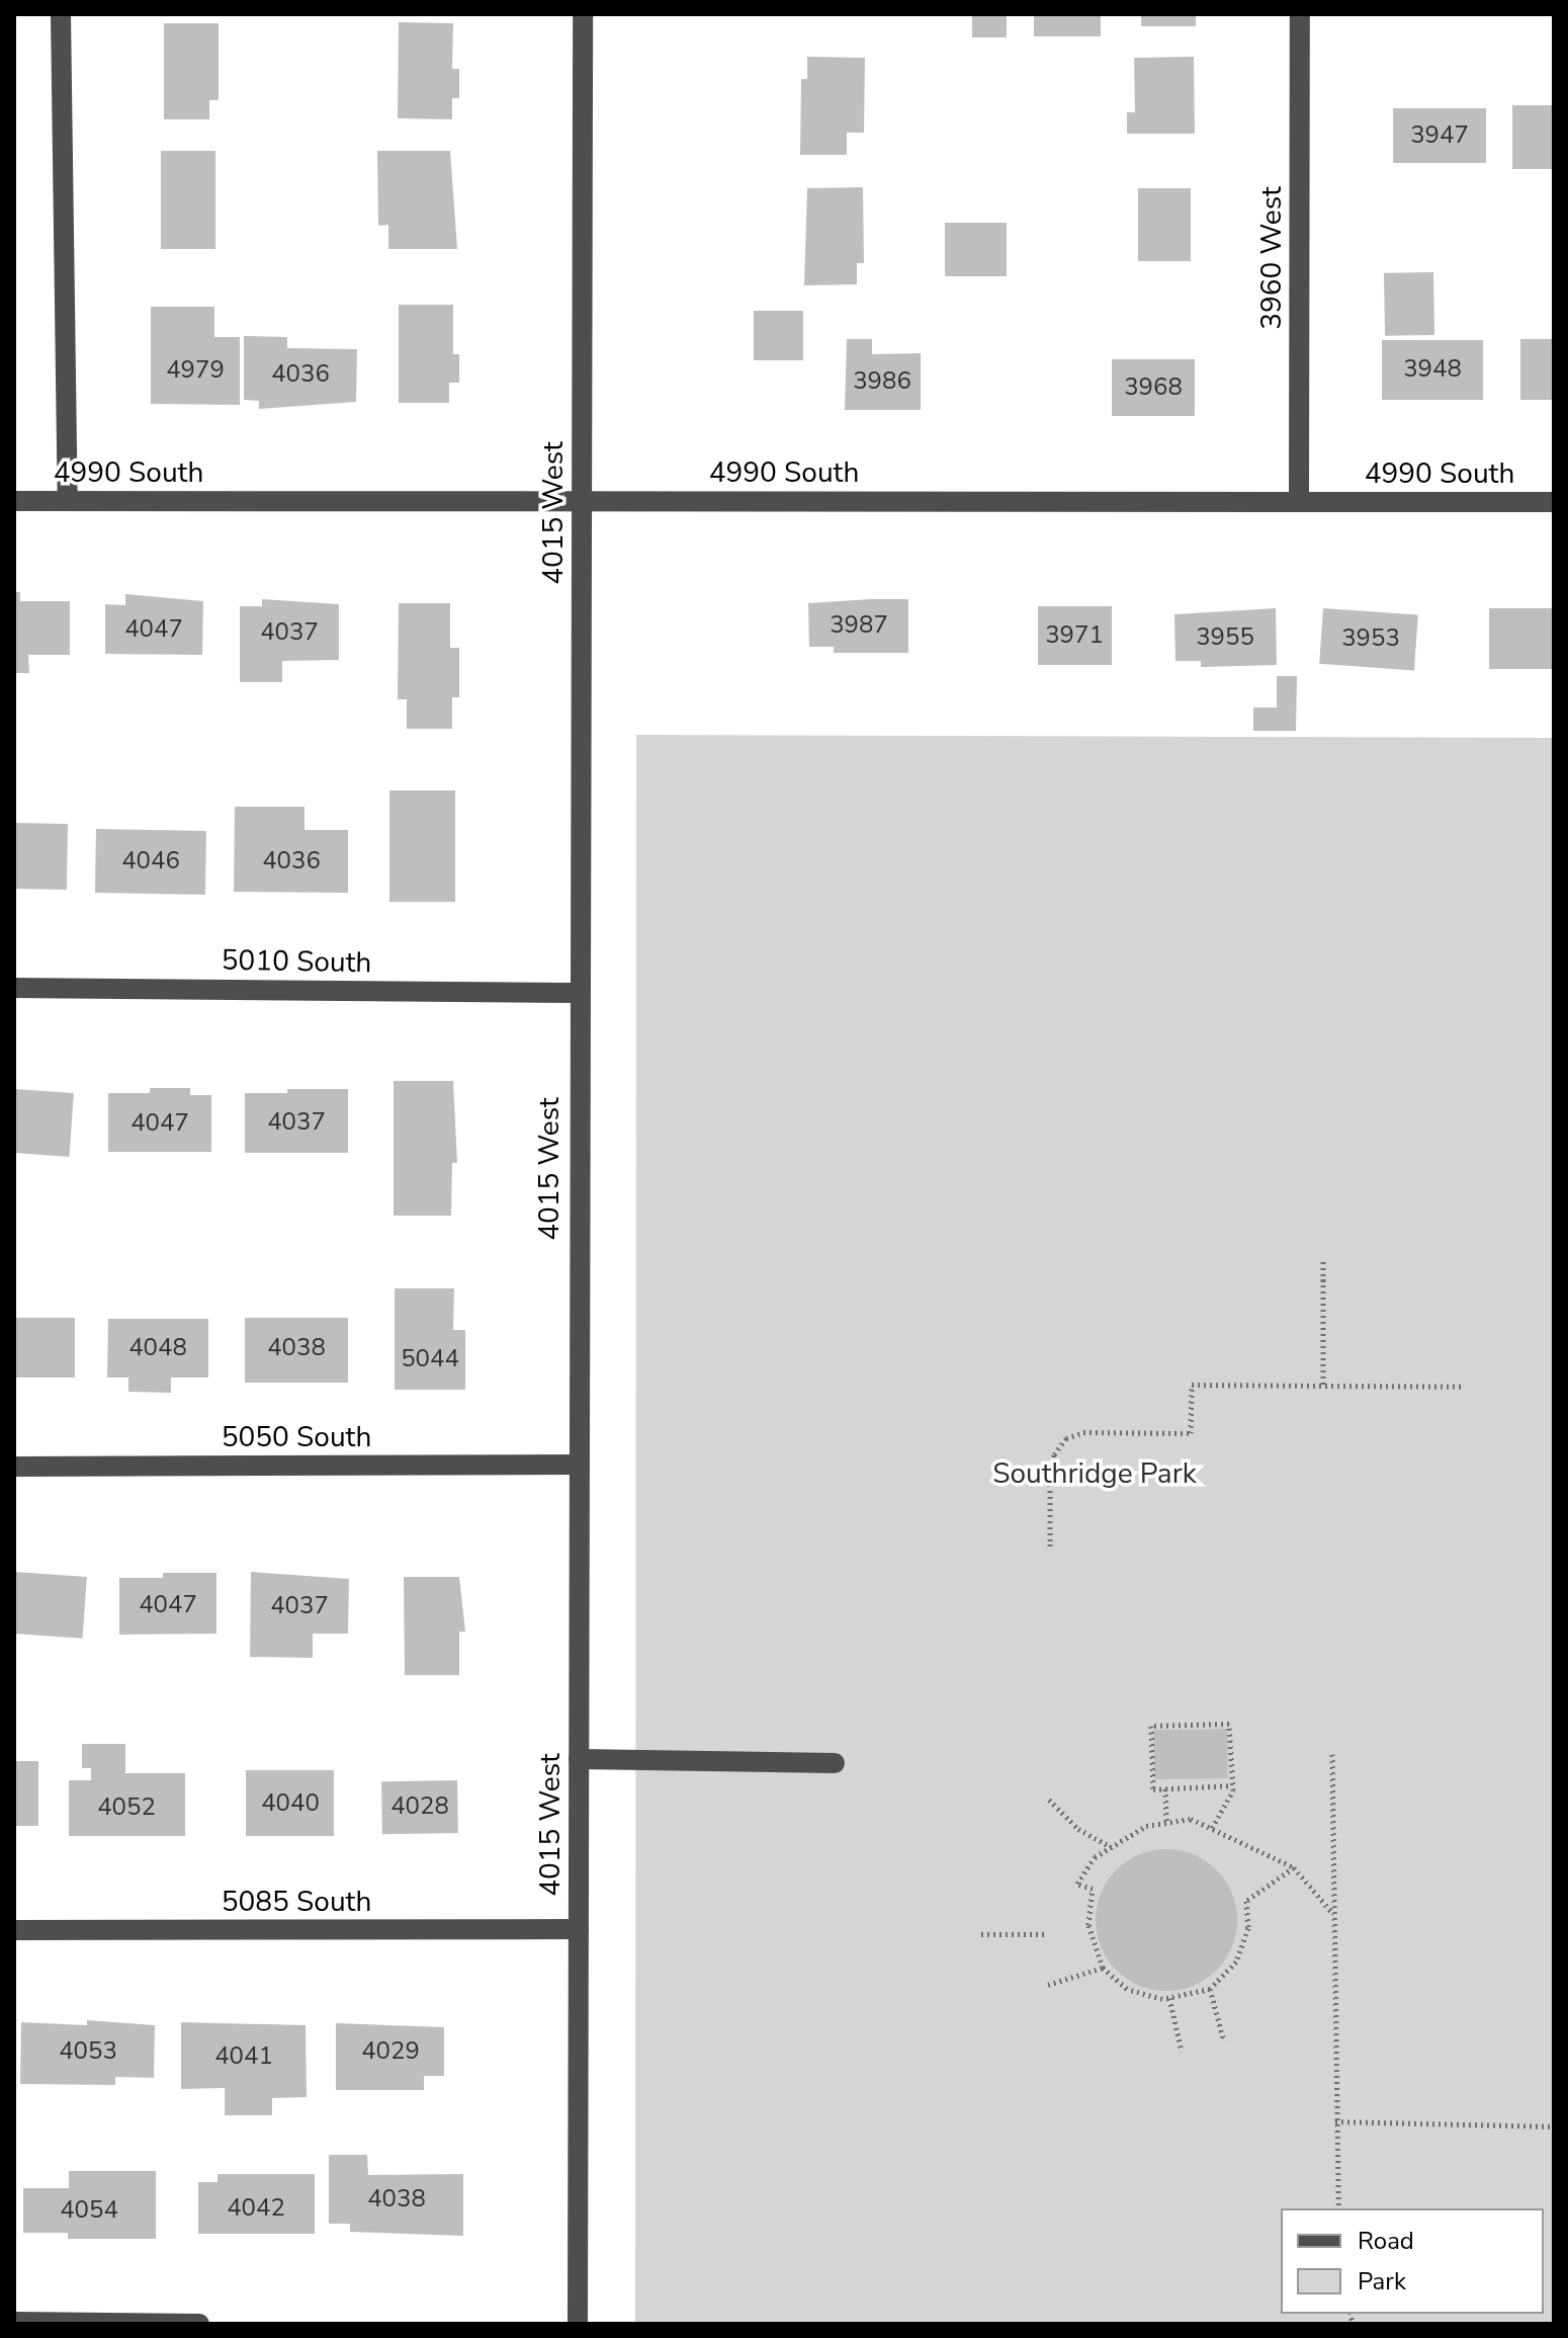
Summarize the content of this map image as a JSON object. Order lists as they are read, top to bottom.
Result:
{
  "streets": {
    "street": [
      "3960 West",
      "4990 South",
      "4015 West",
      "5010 South",
      "5050 South",
      "5085 South"
    ]
  },
  "crossings": [
    ["3960 West", "4990 South"],
    ["4990 South", "4015 West"],
    ["4015 West", "5010 South"],
    ["4015 West", "5050 South"],
    ["4015 West", "5085 South"]
  ],
  "parks": ["Southridge Park"],
  "house_numbers": [
    "3947",
    "3948",
    "4979",
    "4036",
    "3986",
    "3968",
    "3987",
    "4047",
    "4037",
    "3971",
    "3955",
    "3953",
    "4046",
    "4036",
    "4037",
    "4047",
    "4048",
    "4038",
    "5044",
    "4047",
    "4037",
    "4040",
    "4028",
    "4052",
    "4053",
    "4029",
    "4041",
    "4038",
    "4042",
    "4054"
  ],
  "legend": ["Road", "Park"]
}
